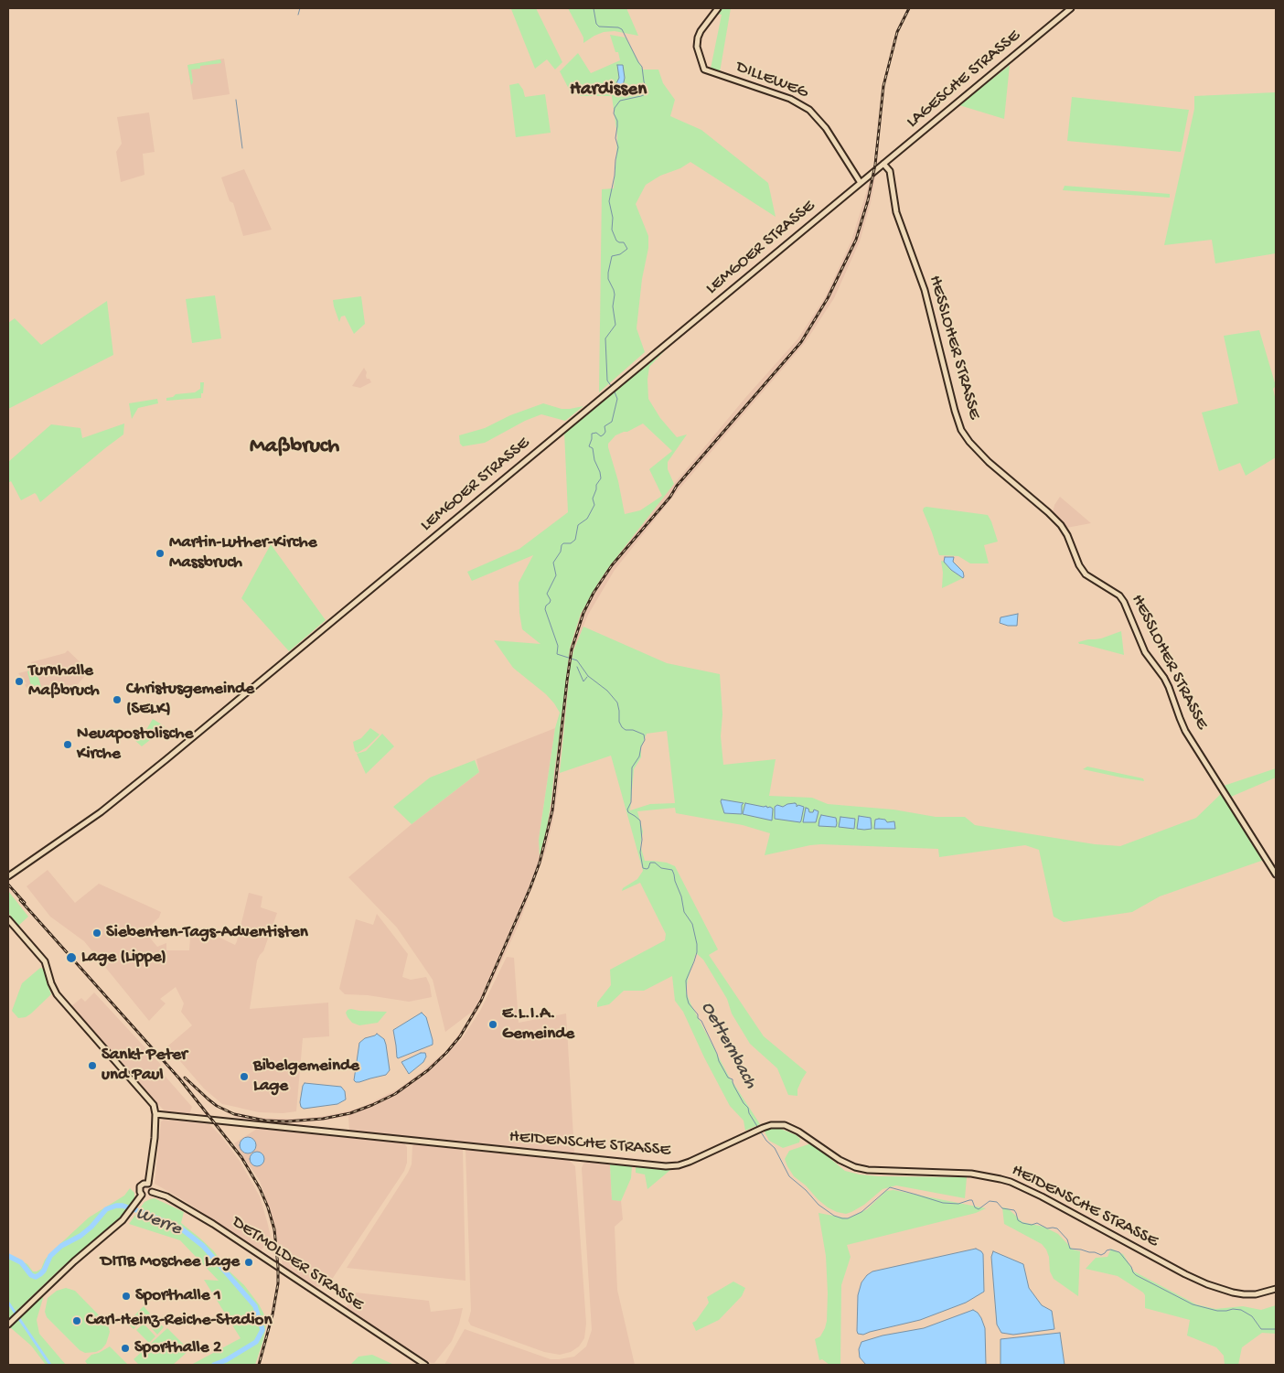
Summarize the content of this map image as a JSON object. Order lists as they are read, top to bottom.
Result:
{
  "streets": {
    "main road": [
      "LAGESCHE STRASSE",
      "DILLEWEG",
      "LEMGOER STRASSE",
      "HESSLOHER STRASSE",
      "HEIDENSCHE STRASSE",
      "DETMOLDER STRASSE"
    ]
  },
  "crossings": [
    ["LAGESCHE STRASSE", "LEMGOER STRASSE"],
    ["LAGESCHE STRASSE", "HESSLOHER STRASSE"],
    ["DILLEWEG", "LEMGOER STRASSE"]
  ],
  "districts": ["Hardissen", "Maßbruch"],
  "water": ["Oetternbach", "Werre"],
  "places": [
    "Martin-Luther-Kirche Massbruch",
    "Turnhalle Maßbruch",
    "Christusgemeinde (SELK)",
    "Neuapostolische Kirche",
    "Siebenten-Tags-Adventisten",
    "Lage (Lippe)",
    "E.L.I.A. Gemeinde",
    "Sankt Peter und Paul",
    "Bibelgemeinde Lage",
    "DITIB Moschee Lage",
    "Sporthalle 1",
    "Carl-Heinz-Reiche-Stadion",
    "Sporthalle 2"
  ]
}
